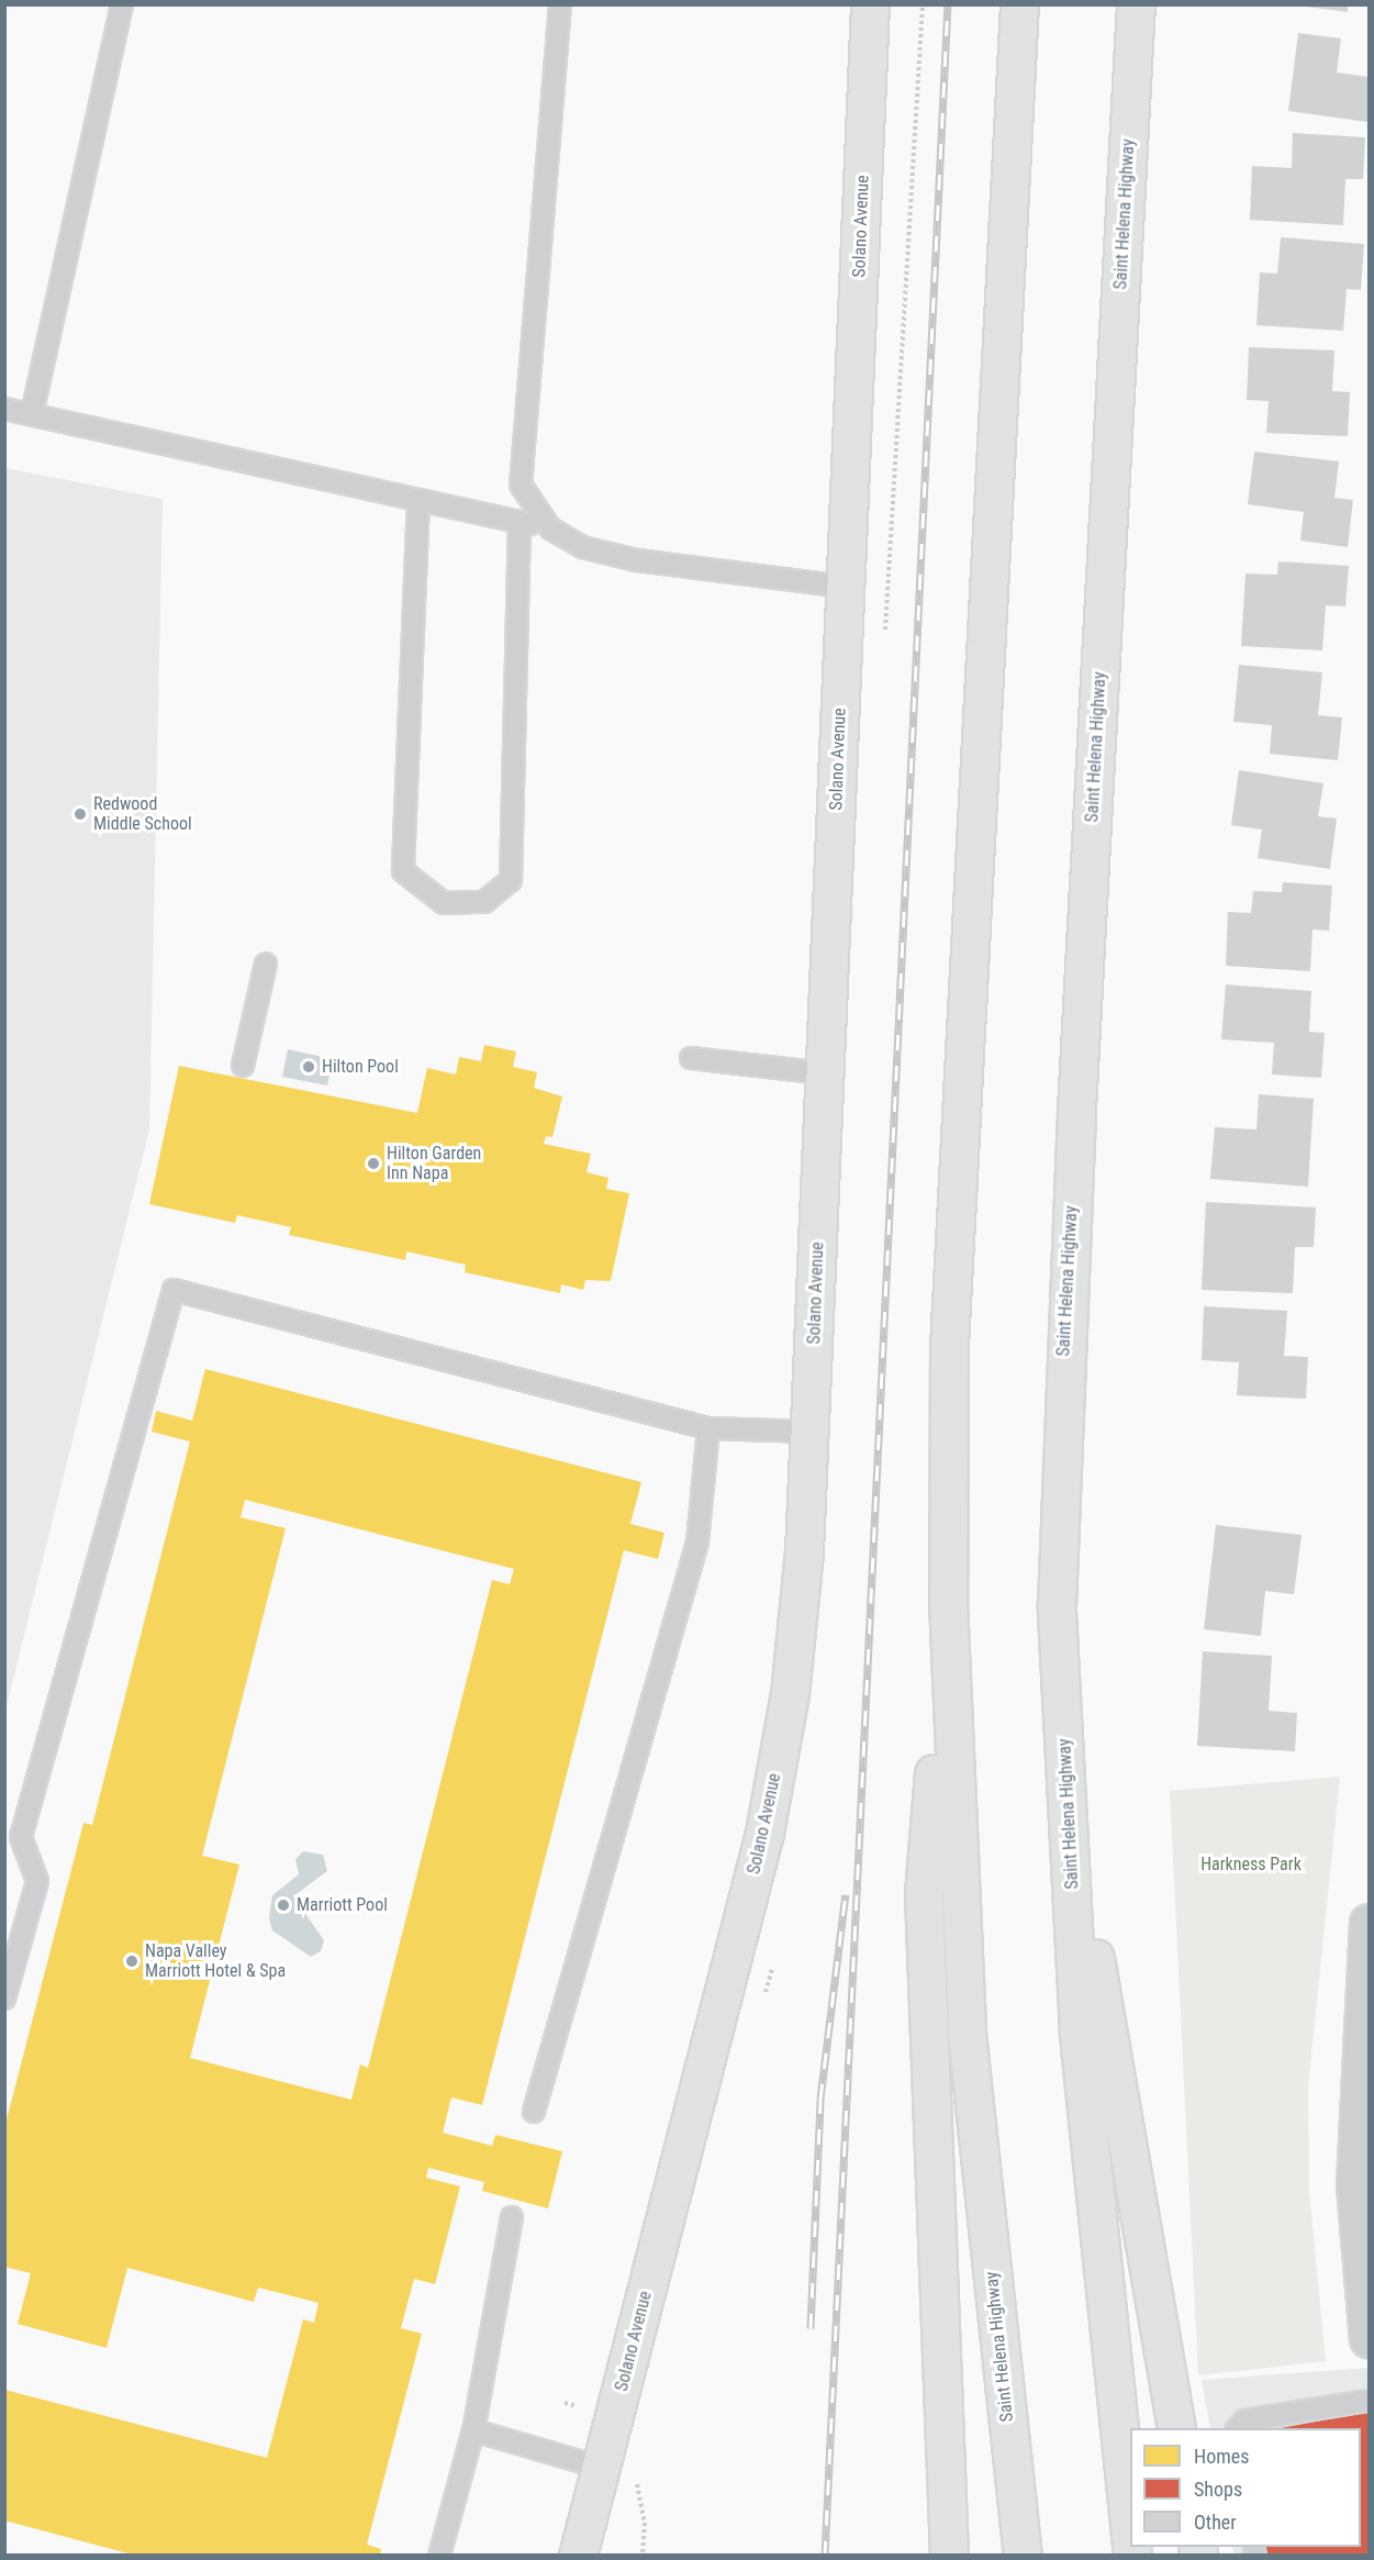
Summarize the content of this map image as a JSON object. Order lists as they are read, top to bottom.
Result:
{
  "streets": {
    "main road": ["Saint Helena Highway", "Solano Avenue"]
  },
  "parks": ["Harkness Park"],
  "places": [
    "Redwood Middle School",
    "Hilton Pool",
    "Hilton Garden Inn Napa",
    "Marriott Pool",
    "Napa Valley Marriott Hotel & Spa"
  ],
  "legend": ["Homes", "Shops", "Other"]
}
